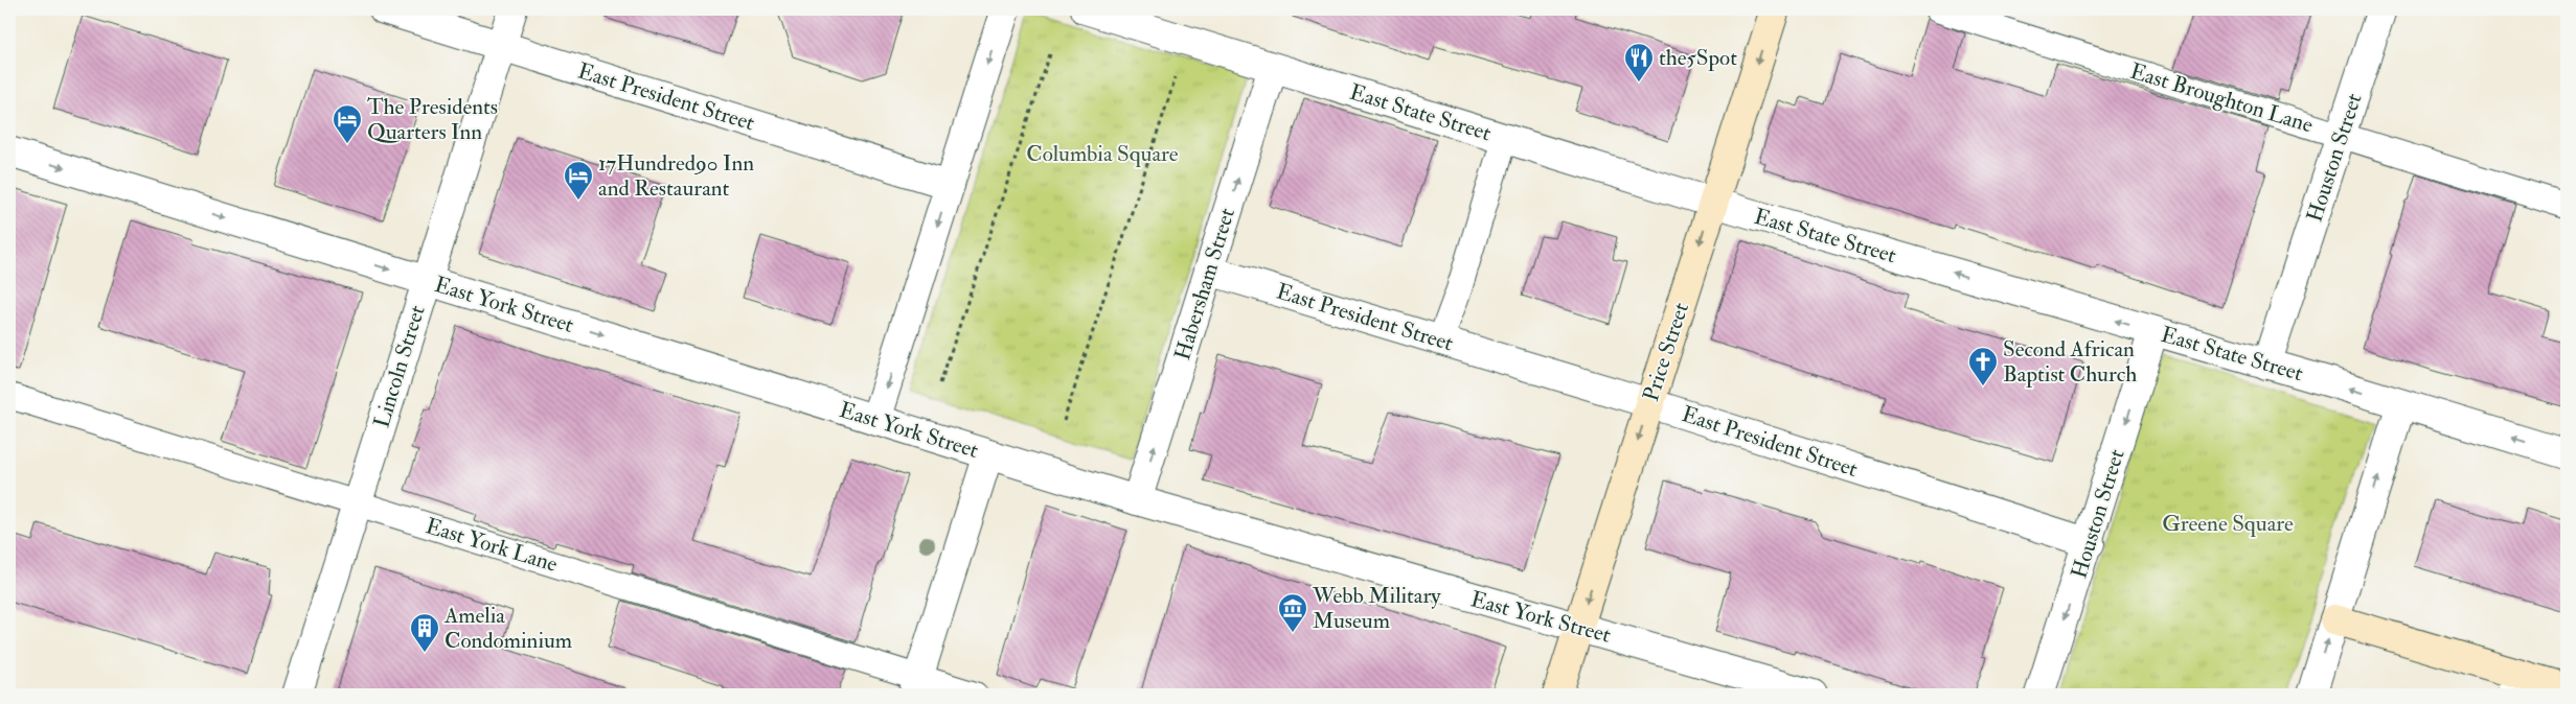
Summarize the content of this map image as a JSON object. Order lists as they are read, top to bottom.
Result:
{
  "streets": {
    "main road": ["Price Street"],
    "street": [
      "East President Street",
      "East State Street",
      "Houston Street",
      "Habersham Street",
      "East York Street",
      "Lincoln Street"
    ],
    "lane": ["East Broughton Lane", "East York Lane"]
  },
  "crossings": [
    ["East President Street", "Houston Street"],
    ["East President Street", "Habersham Street"],
    ["East President Street", "Price Street"],
    ["East President Street", "Lincoln Street"],
    ["East Broughton Lane", "Houston Street"],
    ["East State Street", "Houston Street"],
    ["East State Street", "Habersham Street"],
    ["East State Street", "Price Street"],
    ["Habersham Street", "East York Street"],
    ["East York Street", "Price Street"],
    ["East York Street", "Lincoln Street"],
    ["Lincoln Street", "East York Lane"]
  ],
  "one_way": [
    "East State Street",
    "Habersham Street",
    "East York Street",
    "Price Street"
  ],
  "parks": ["Columbia Square", "Greene Square"],
  "places": {
    "restaurant": ["the5Spot"],
    "hotel": ["The Presidents Quarters Inn", "17Hundred90 Inn and Restaurant"],
    "church": ["Second African Baptist Church"],
    "museum": ["Webb Military Museum"],
    "building": ["Amelia Condominium"]
  }
}
